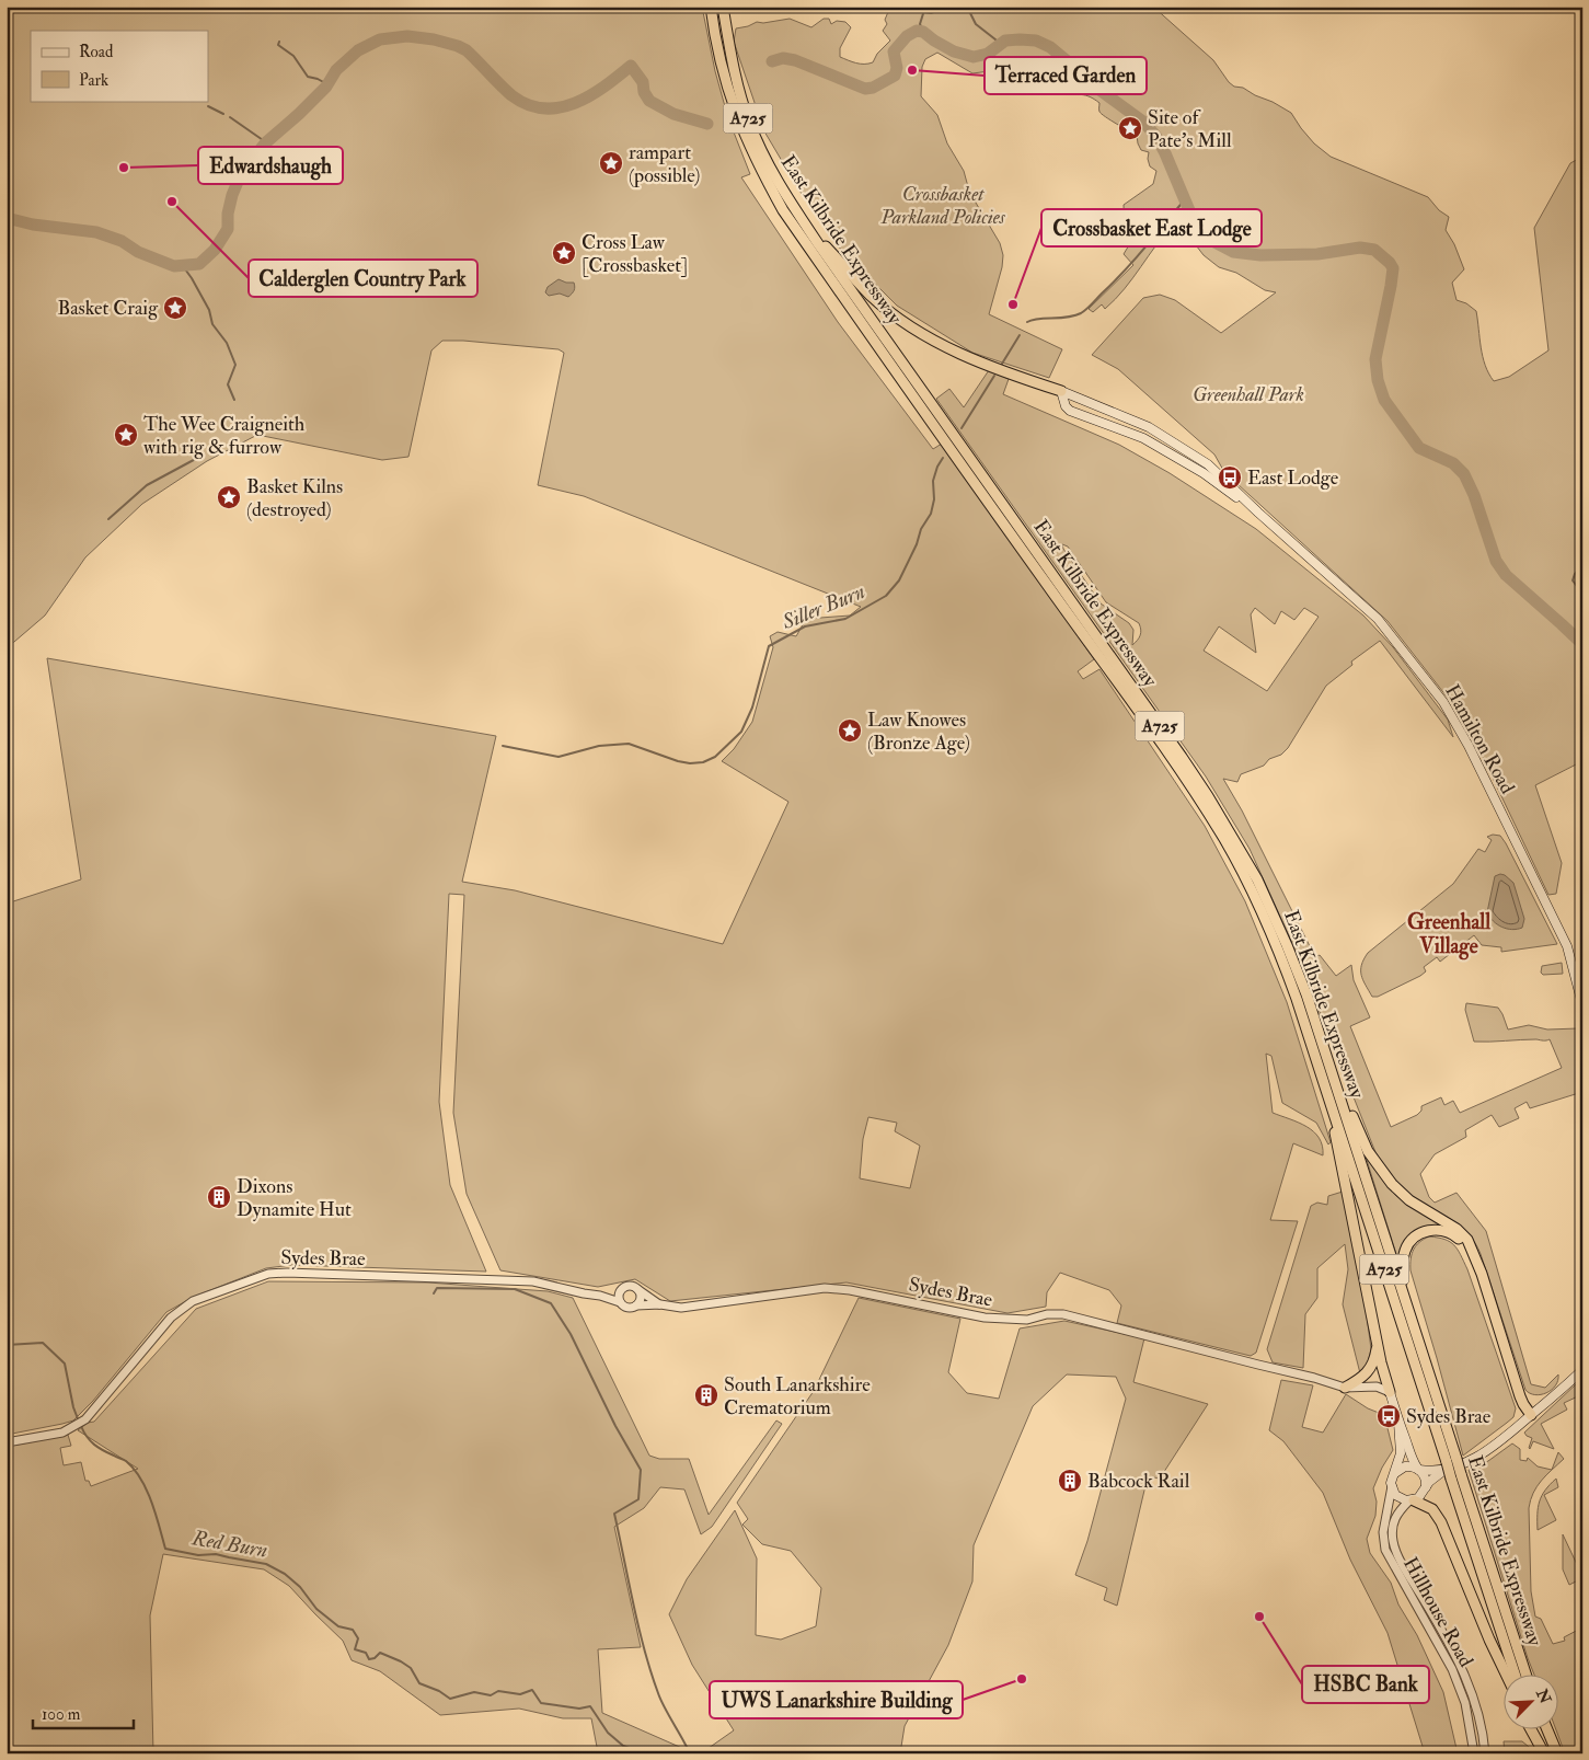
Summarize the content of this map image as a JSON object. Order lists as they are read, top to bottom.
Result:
{
  "streets": {
    "highway": ["A725", "East Kilbride Expressway"],
    "main road": ["Hamilton Road"],
    "street": ["Sydes Brae", "Hillhouse Road"]
  },
  "crossings": [
    ["A725", "East Kilbride Expressway"],
    ["A725", "Sydes Brae"]
  ],
  "districts": ["Greenhall Village"],
  "water": ["Siller Burn", "Red Burn"],
  "parks": ["Crossbasket Parkland Policies", "Greenhall Park"],
  "places": {
    "other": [
      "Terraced Garden",
      "Edwardshaugh",
      "Calderglen Country Park",
      "Crossbasket East Lodge",
      "HSBC Bank",
      "UWS Lanarkshire Building"
    ],
    "place": [
      "Site of Pate's Mill",
      "rampart (possible)",
      "Cross Law [Crossbasket]",
      "Basket Craig",
      "The Wee Craigneith with rig & furrow",
      "Basket Kilns (destroyed)",
      "Law Knowes (Bronze Age)"
    ],
    "bus stop": ["East Lodge", "Sydes Brae"],
    "building": ["Dixons Dynamite Hut", "South Lanarkshire Crematorium", "Babcock Rail"]
  },
  "legend": ["Road", "Park"],
  "scale_bar": "100 m",
  "north": "top right"
}
